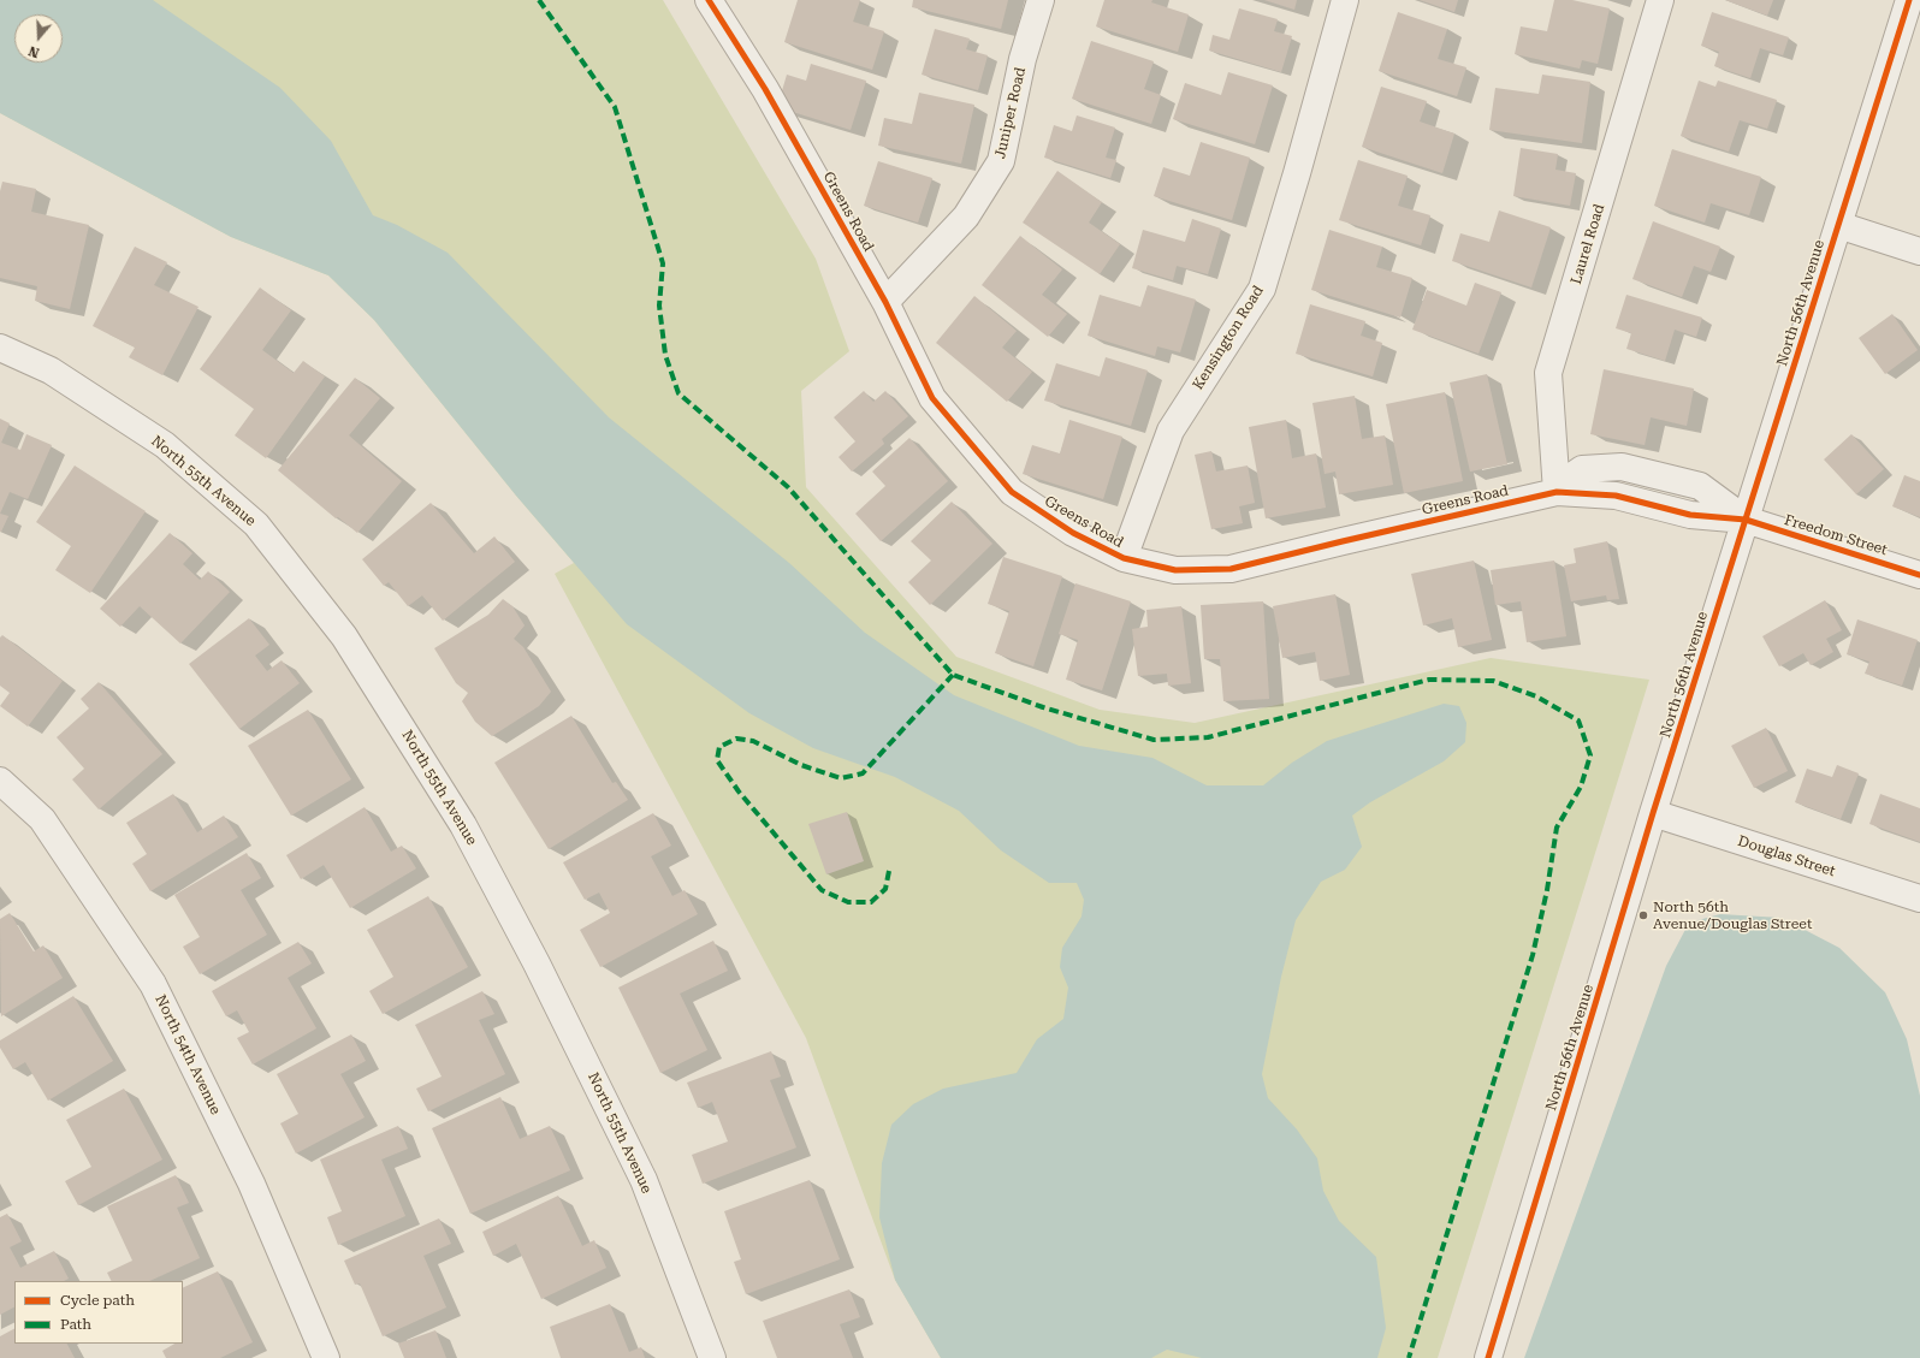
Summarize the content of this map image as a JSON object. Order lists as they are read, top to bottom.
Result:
{
  "streets": {
    "street": [
      "Juniper Road",
      "Greens Road",
      "Laurel Road",
      "North 56th Avenue",
      "Kensington Road",
      "North 55th Avenue",
      "Freedom Street",
      "Douglas Street",
      "North 54th Avenue"
    ]
  },
  "crossings": [
    ["Juniper Road", "Greens Road"],
    ["Greens Road", "Laurel Road"],
    ["Greens Road", "North 56th Avenue"],
    ["Greens Road", "Kensington Road"],
    ["Greens Road", "Freedom Street"],
    ["North 56th Avenue", "Freedom Street"],
    ["North 56th Avenue", "Douglas Street"]
  ],
  "places": ["North 56th Avenue/Douglas Street"],
  "legend": ["Cycle path", "Path"],
  "north": "bottom"
}
